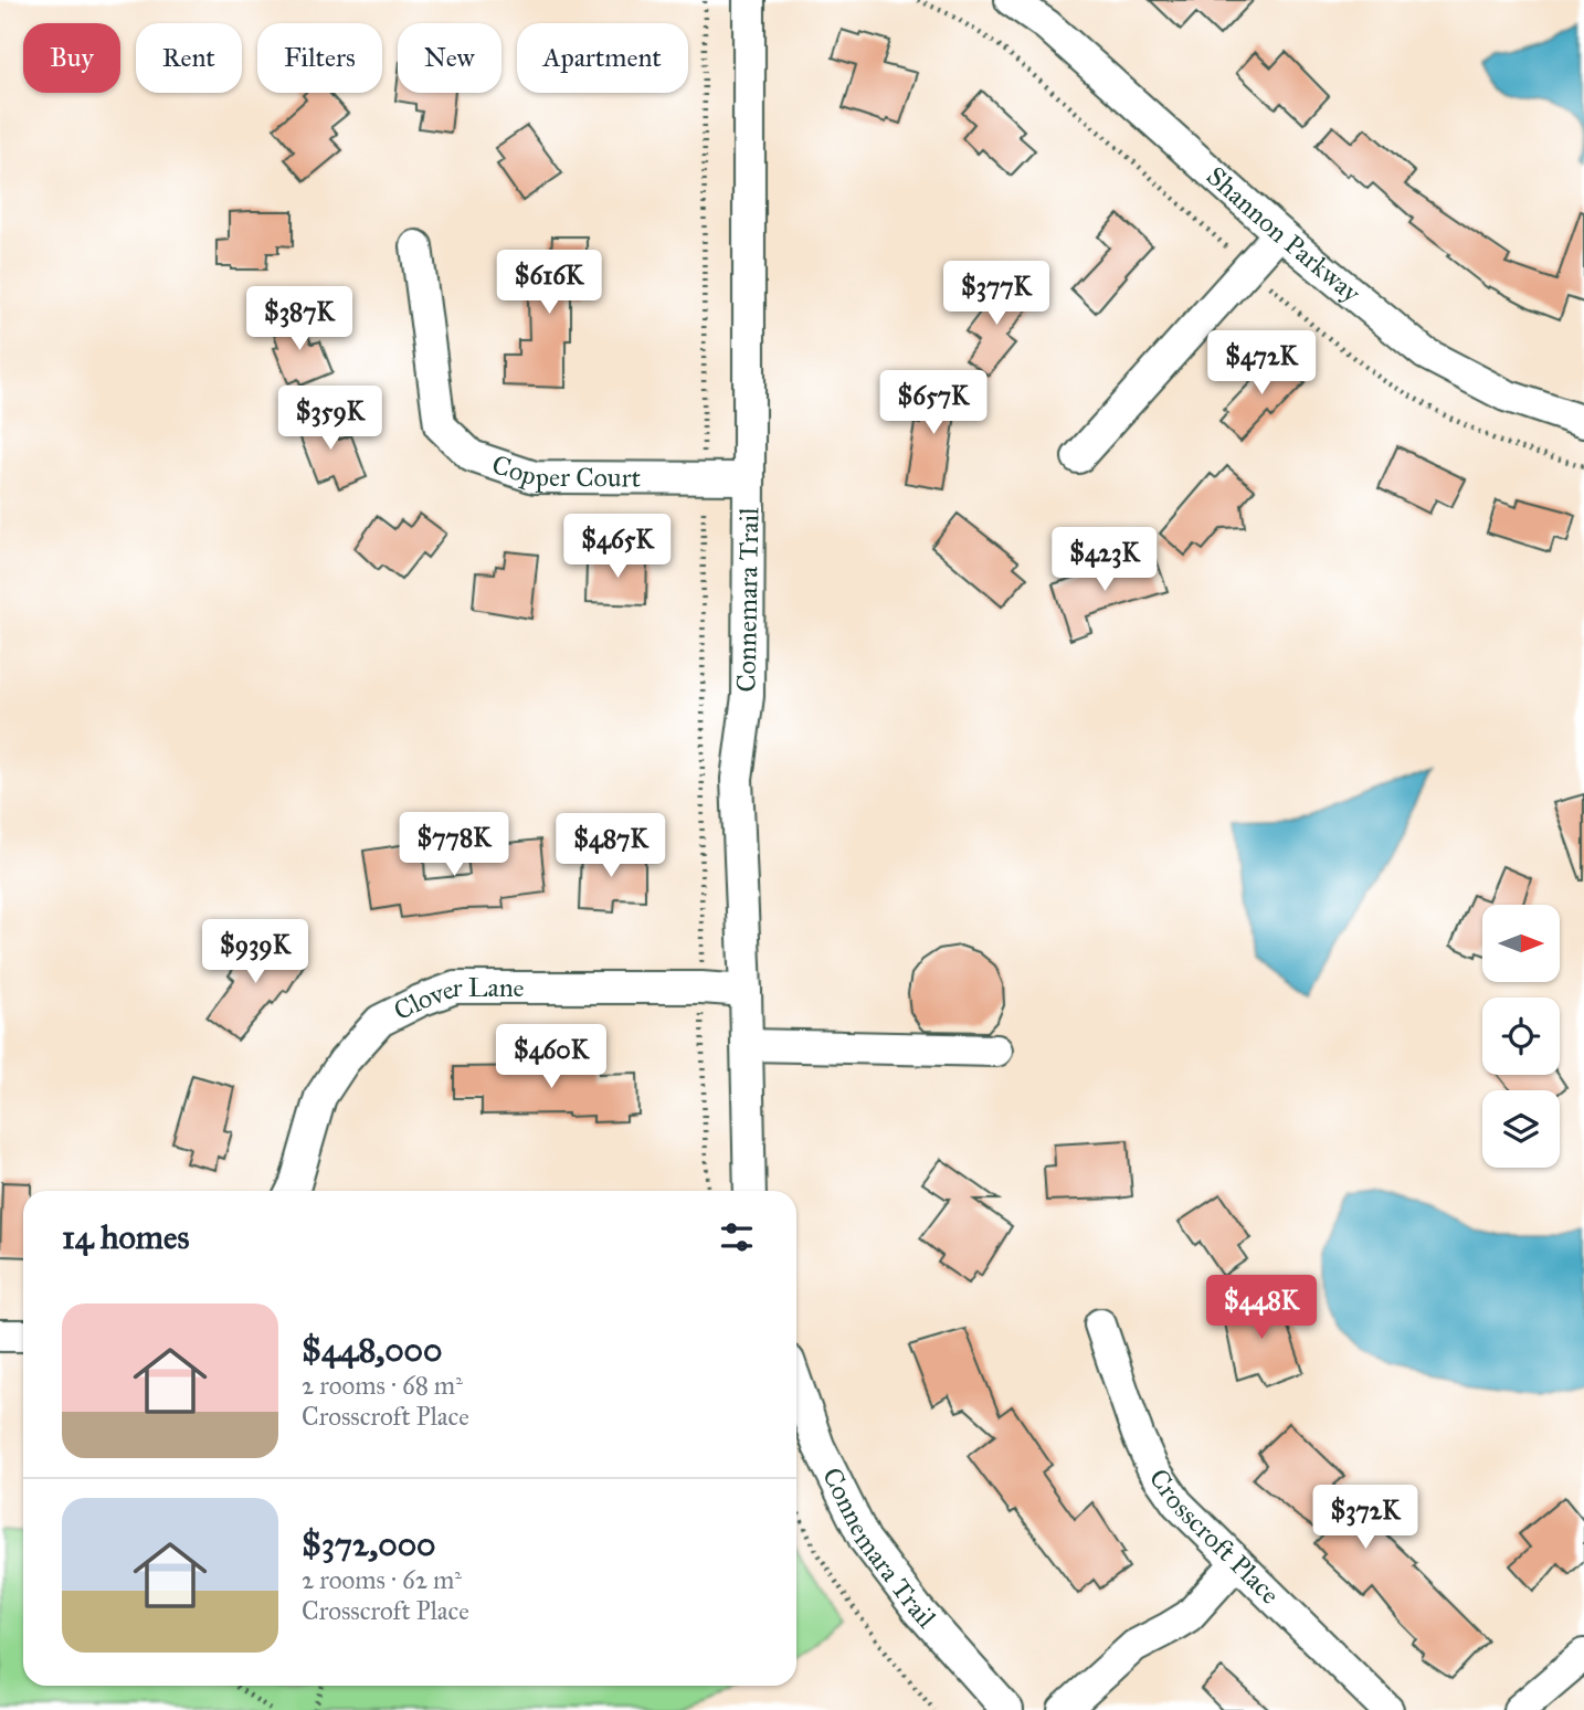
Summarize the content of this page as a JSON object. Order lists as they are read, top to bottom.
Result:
{
  "streets": {
    "street": [
      "Shannon Parkway",
      "Copper Court",
      "Connemara Trail",
      "Clover Lane",
      "Crosscroft Place"
    ]
  },
  "crossings": [
    ["Copper Court", "Connemara Trail"],
    ["Connemara Trail", "Clover Lane"]
  ],
  "north": "right",
  "page": {
    "chip": [
      "Buy",
      "Rent",
      "Filters",
      "New",
      "Apartment"
    ],
    "price": [
      "$616K",
      "$377K",
      "$387K",
      "$472K",
      "$657K",
      "$359K",
      "$465K",
      "$423K",
      "$778K",
      "$487K",
      "$939K",
      "$460K",
      "$448K",
      "$372K"
    ],
    "heading": "14 homes",
    "list": [
      {
        "name": "$448,000",
        "note": "2 rooms · 68 m² · Crosscroft Place"
      },
      {
        "name": "$372,000",
        "note": "2 rooms · 62 m² · Crosscroft Place"
      }
    ]
  }
}
